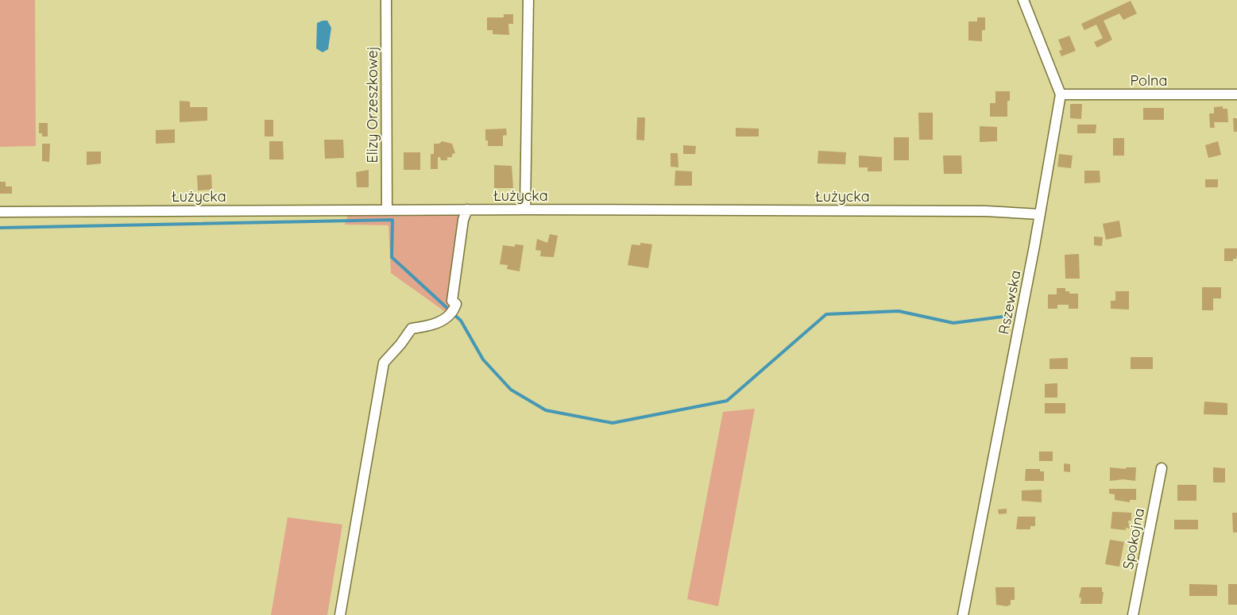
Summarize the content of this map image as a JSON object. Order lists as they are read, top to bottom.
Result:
{
  "streets": {
    "street": [
      "Polna",
      "Elizy Orzeszkowej",
      "Łużycka",
      "Rszewska",
      "Spokojna"
    ]
  },
  "crossings": [
    ["Polna", "Rszewska"],
    ["Elizy Orzeszkowej", "Łużycka"],
    ["Łużycka", "Rszewska"]
  ]
}
